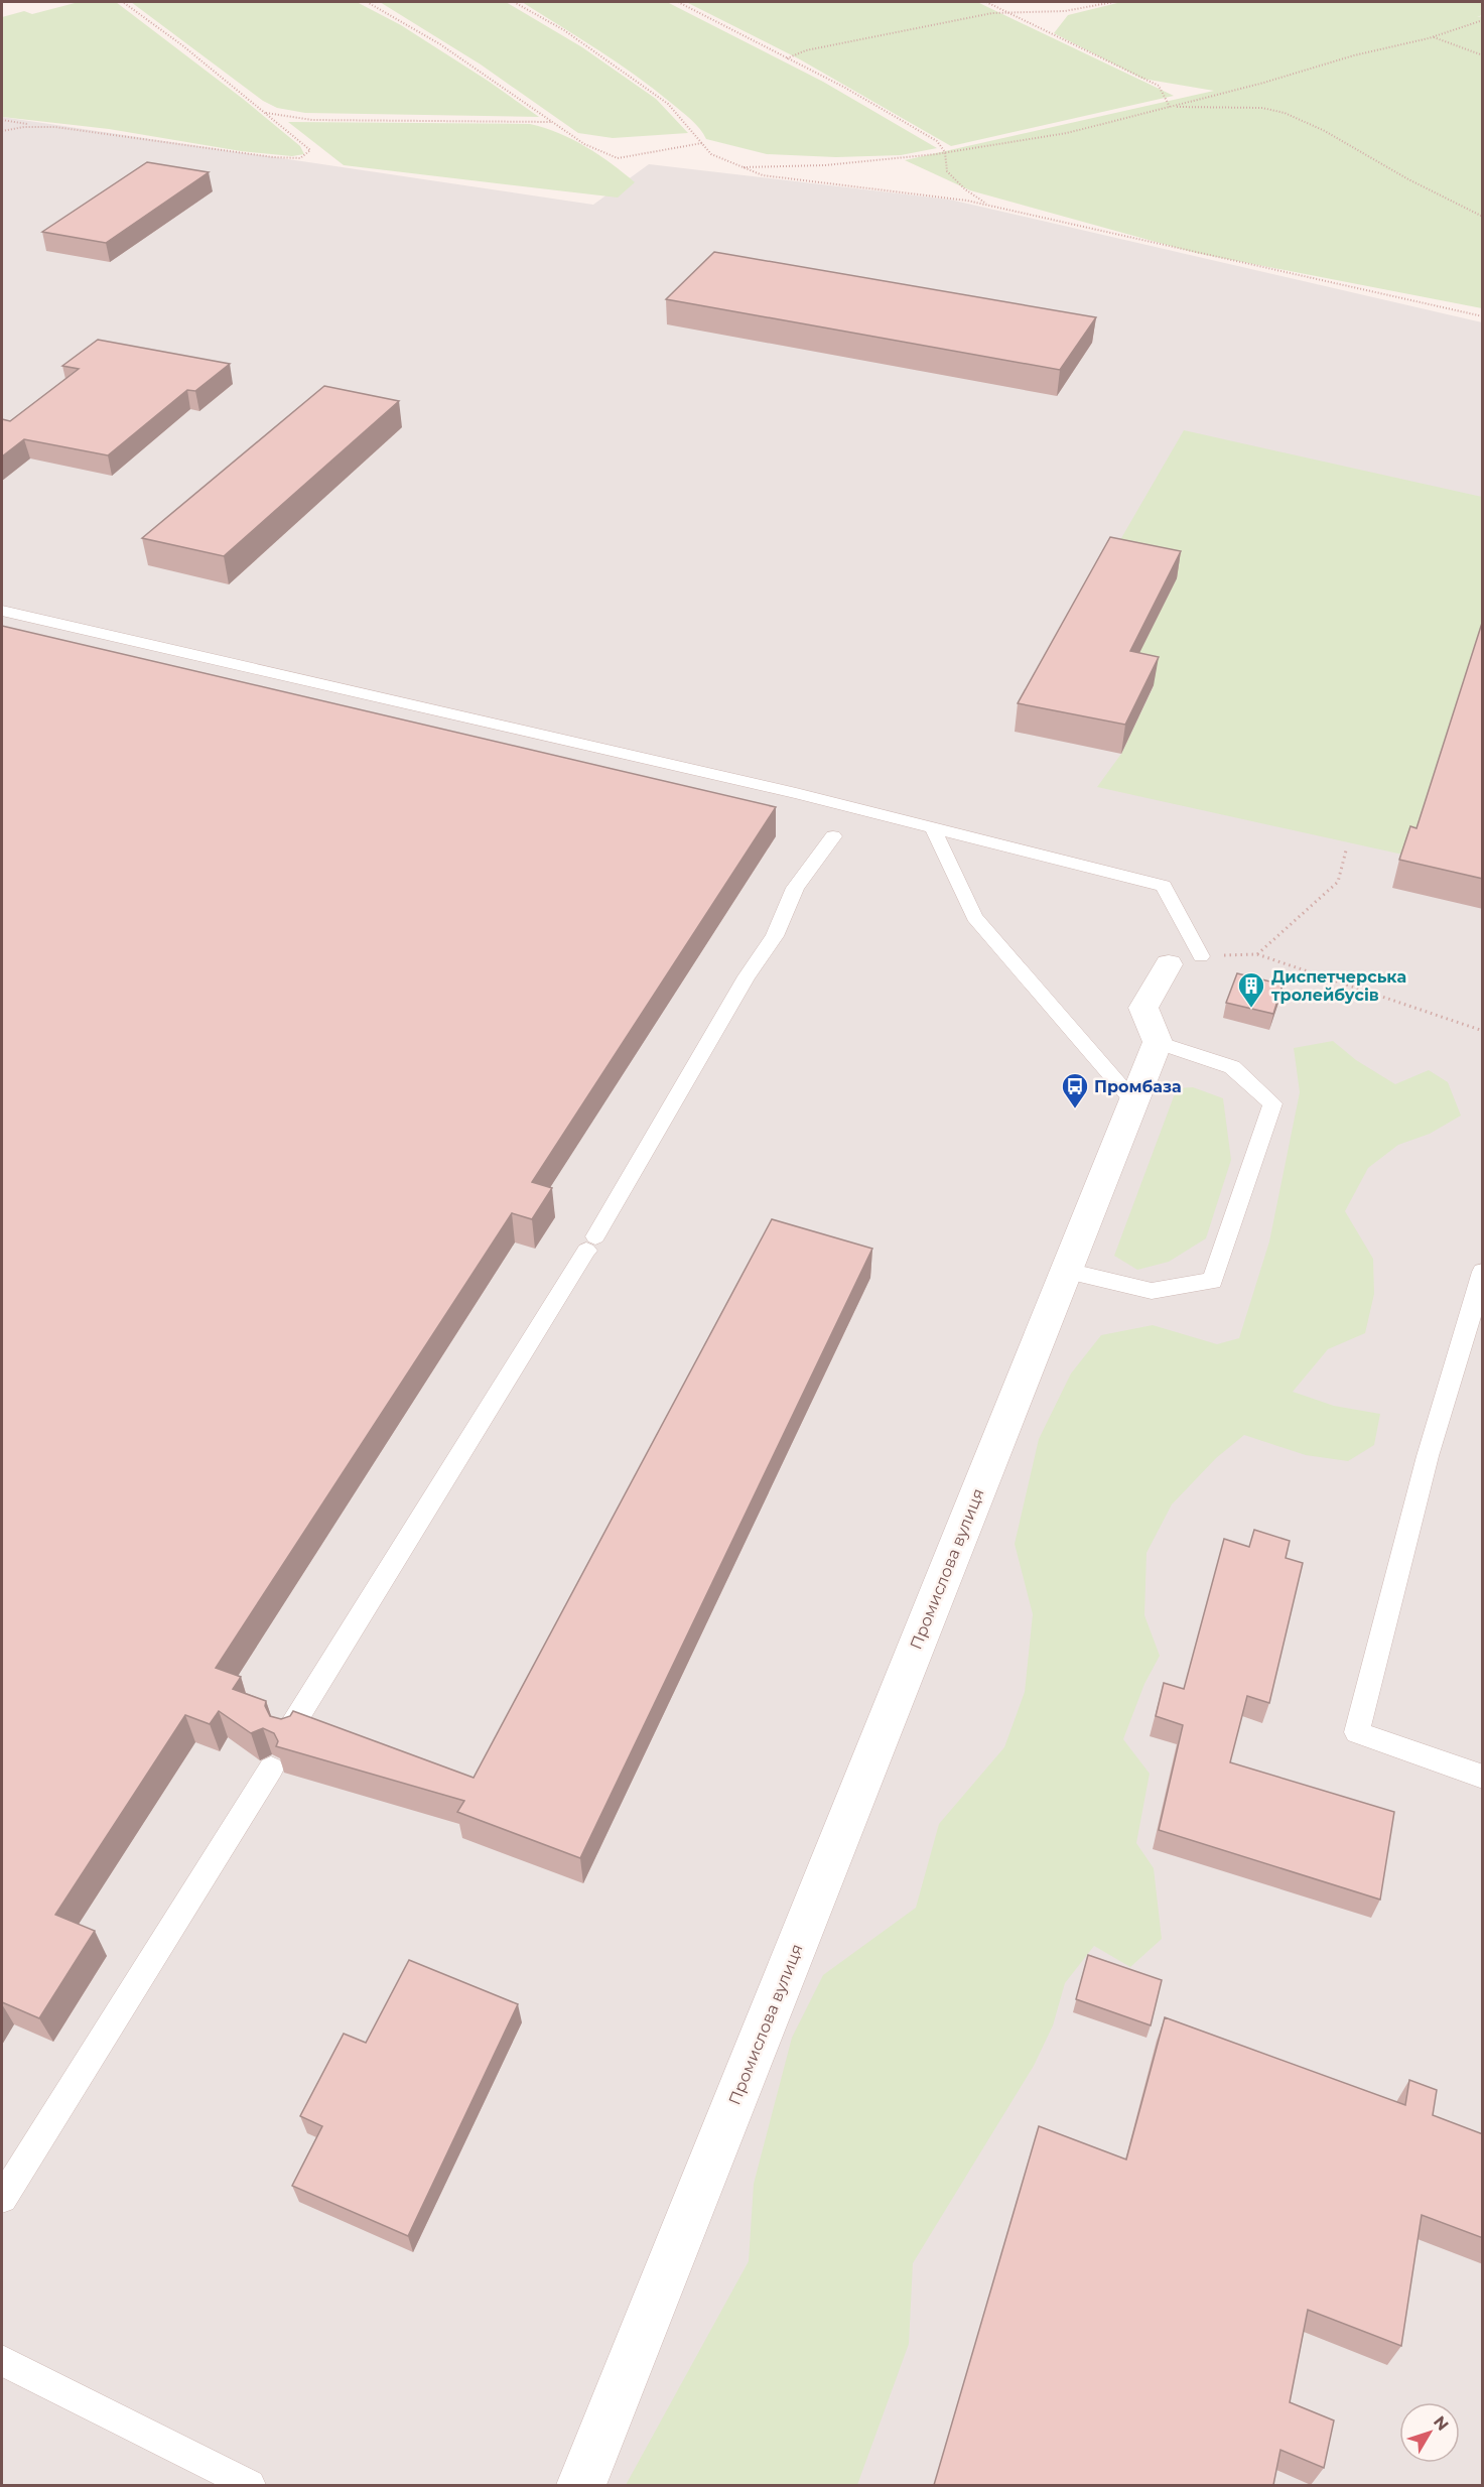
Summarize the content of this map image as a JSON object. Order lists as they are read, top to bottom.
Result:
{
  "streets": {
    "street": ["Промислова вулиця"]
  },
  "places": {
    "building": ["Диспетчерська тролейбусів"],
    "bus stop": ["Промбаза"]
  },
  "north": "top right"
}
